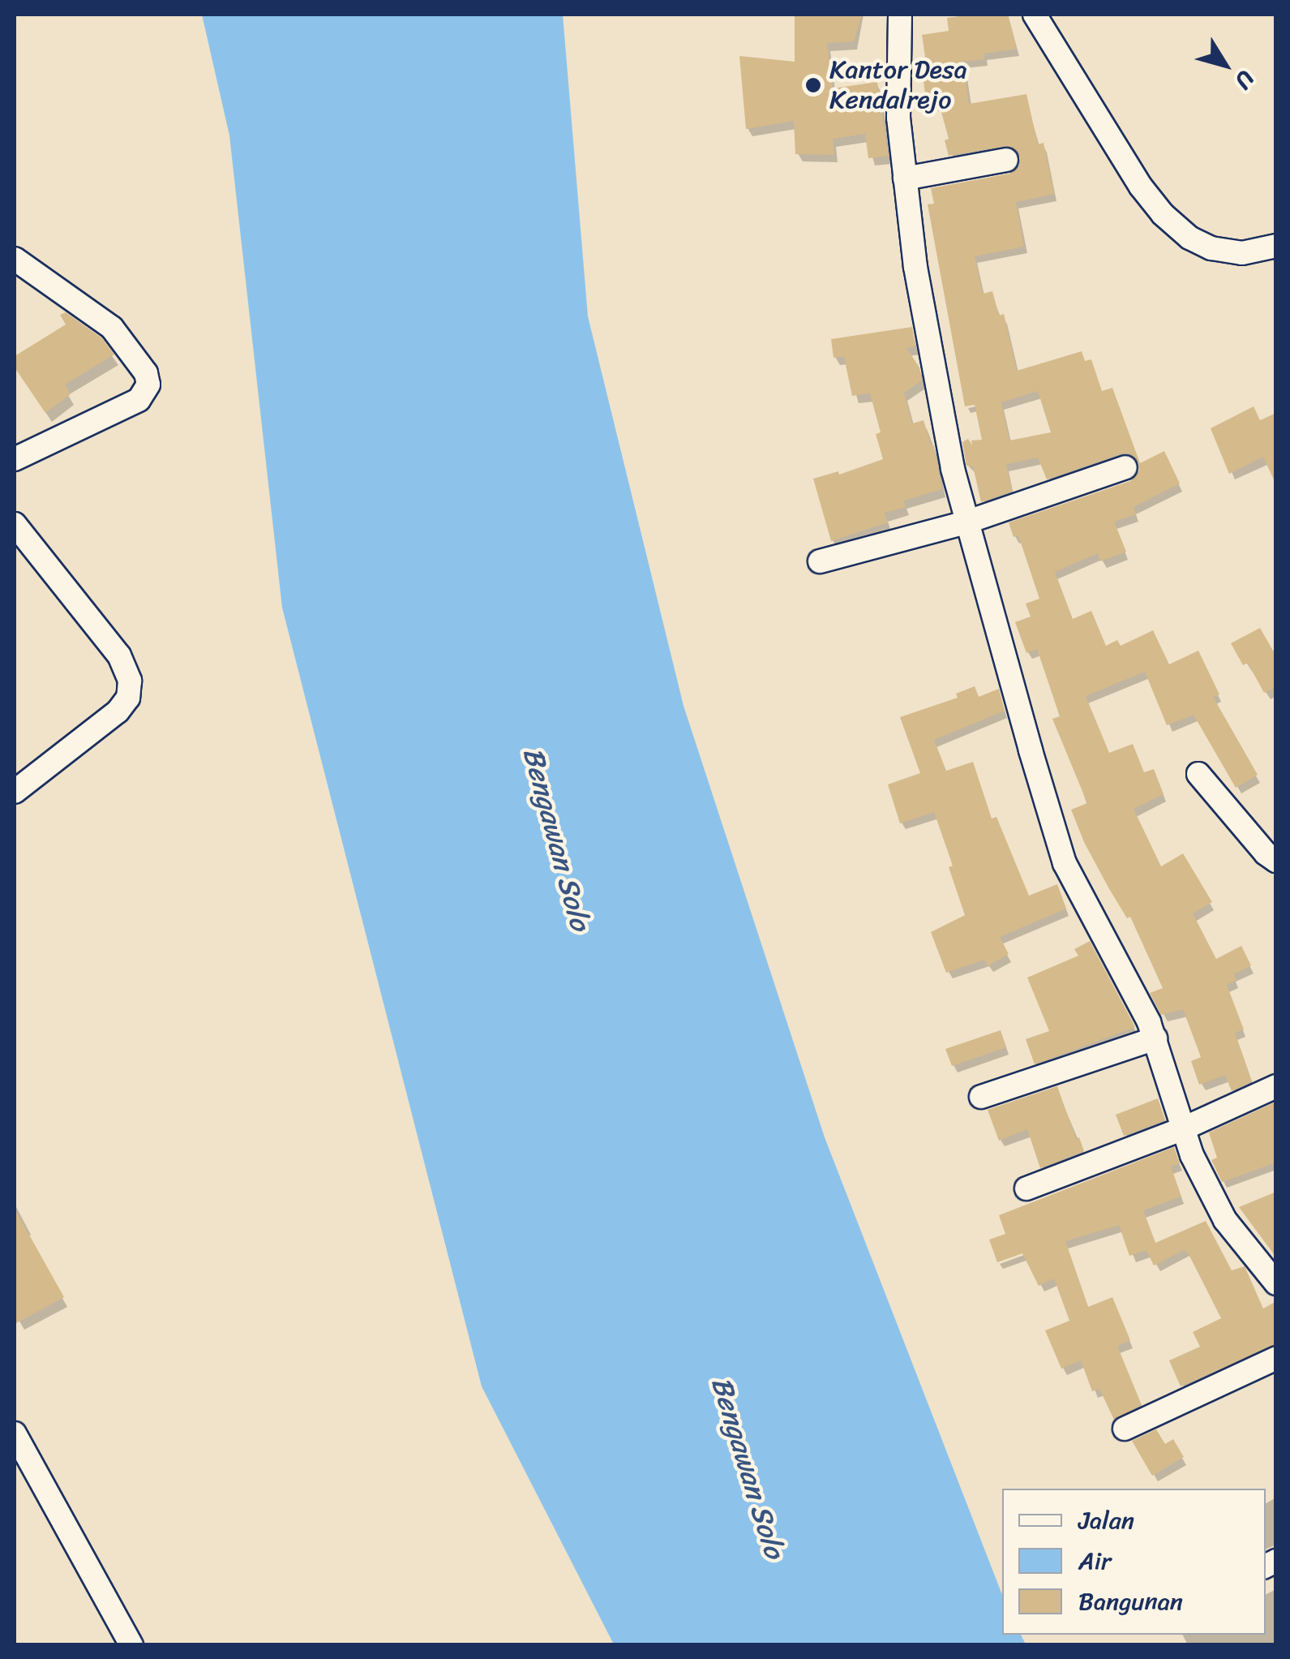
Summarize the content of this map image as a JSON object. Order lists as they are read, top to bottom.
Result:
{
  "water": ["Bengawan Solo"],
  "places": ["Kantor Desa Kendalrejo"],
  "legend": ["Jalan", "Air", "Bangunan"],
  "north": "bottom right"
}
